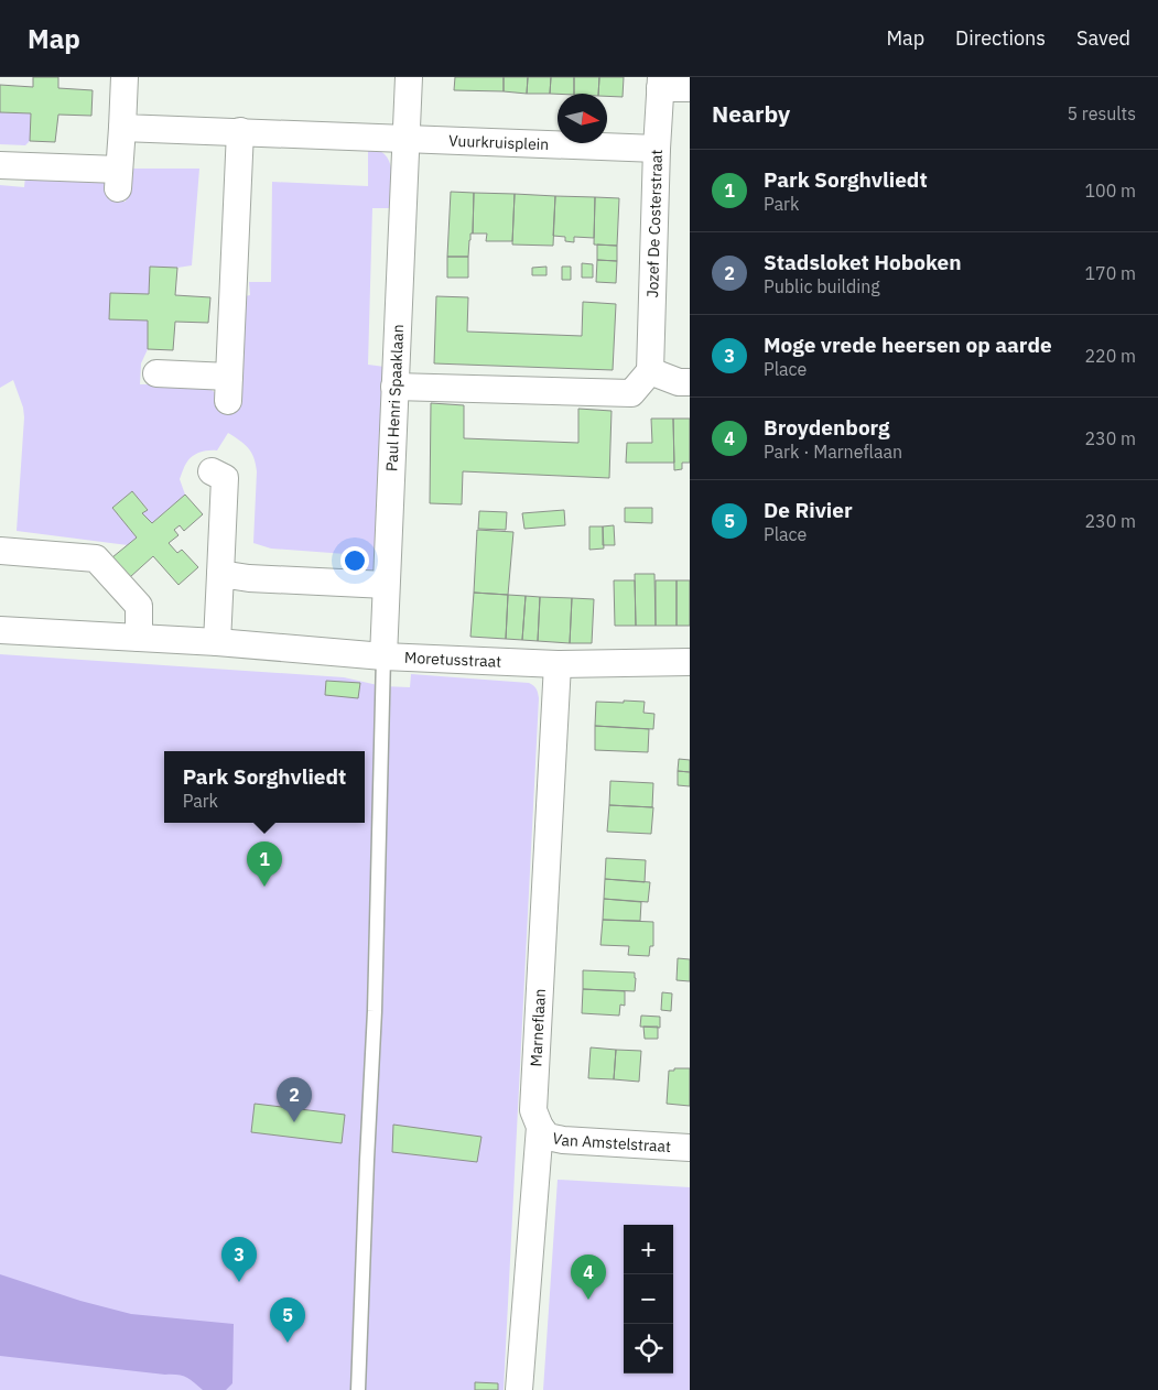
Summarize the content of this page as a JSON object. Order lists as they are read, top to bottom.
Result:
{
  "streets": {
    "street": [
      "Vuurkruisplein",
      "Jozef De Costerstraat",
      "Paul Henri Spaaklaan",
      "Moretusstraat",
      "Marneflaan",
      "Van Amstelstraat"
    ]
  },
  "crossings": [
    ["Vuurkruisplein", "Jozef De Costerstraat"],
    ["Vuurkruisplein", "Paul Henri Spaaklaan"],
    ["Paul Henri Spaaklaan", "Moretusstraat"],
    ["Moretusstraat", "Marneflaan"],
    ["Marneflaan", "Van Amstelstraat"]
  ],
  "north": "right",
  "page": {
    "header": "Map",
    "nav": ["Map", "Directions", "Saved"],
    "heading": ["Nearby", "5 results"],
    "list": [
      {
        "mark": "1",
        "name": "Park Sorghvliedt",
        "note": "Park",
        "value": "100 m"
      },
      {
        "mark": "2",
        "name": "Stadsloket Hoboken",
        "note": "Public building",
        "value": "170 m"
      },
      {
        "mark": "3",
        "name": "Moge vrede heersen op aarde",
        "note": "Place",
        "value": "220 m"
      },
      {
        "mark": "4",
        "name": "Broydenborg",
        "note": "Park · Marneflaan",
        "value": "230 m"
      },
      {
        "mark": "5",
        "name": "De Rivier",
        "note": "Place",
        "value": "230 m"
      }
    ],
    "popup": ["Park Sorghvliedt", "Park"],
    "pins": [
      "1",
      "2",
      "3",
      "4",
      "5"
    ],
    "map_buttons": ["+", "−"]
  }
}
